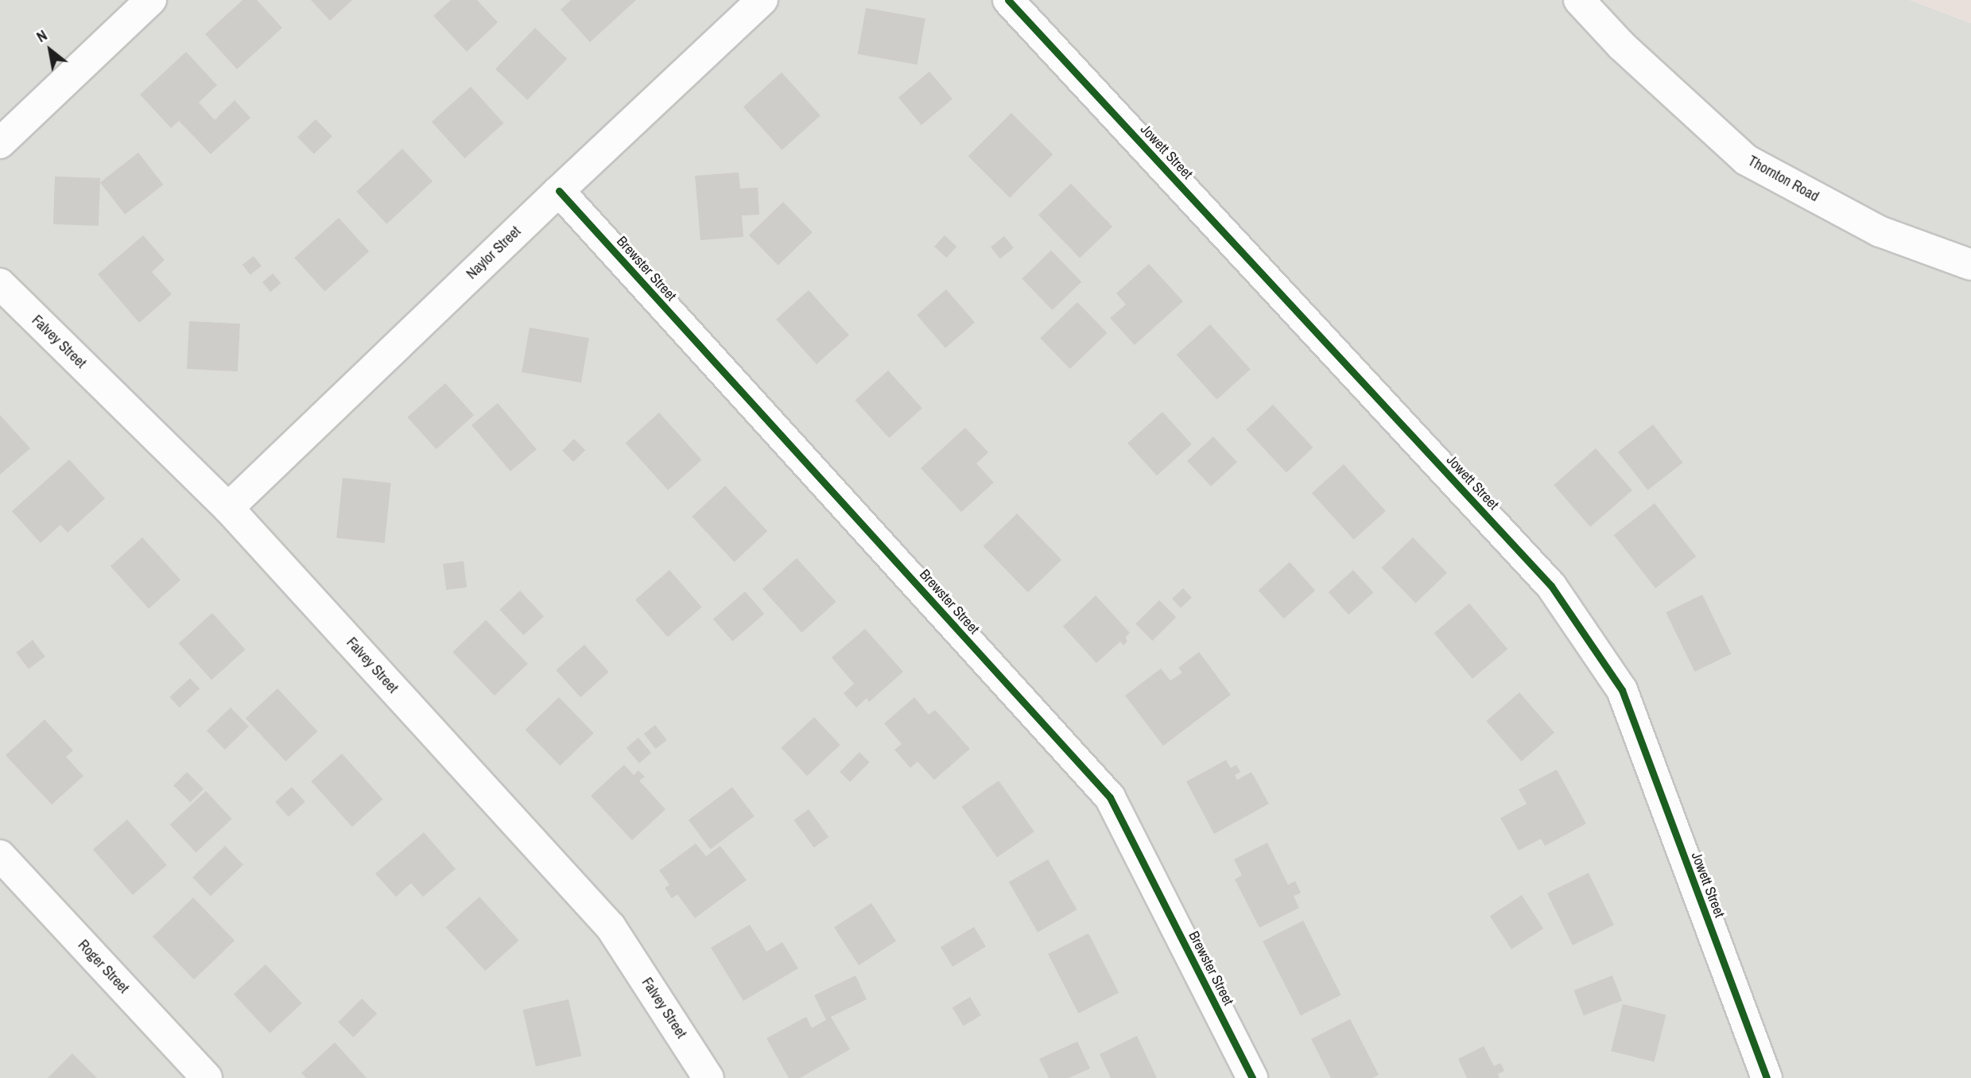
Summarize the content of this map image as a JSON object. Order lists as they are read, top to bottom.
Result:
{
  "streets": {
    "street": [
      "Jowett Street",
      "Thornton Road",
      "Naylor Street",
      "Brewster Street",
      "Falvey Street",
      "Roger Street"
    ]
  },
  "crossings": [
    ["Naylor Street", "Brewster Street"],
    ["Naylor Street", "Falvey Street"]
  ],
  "north": "top left"
}
